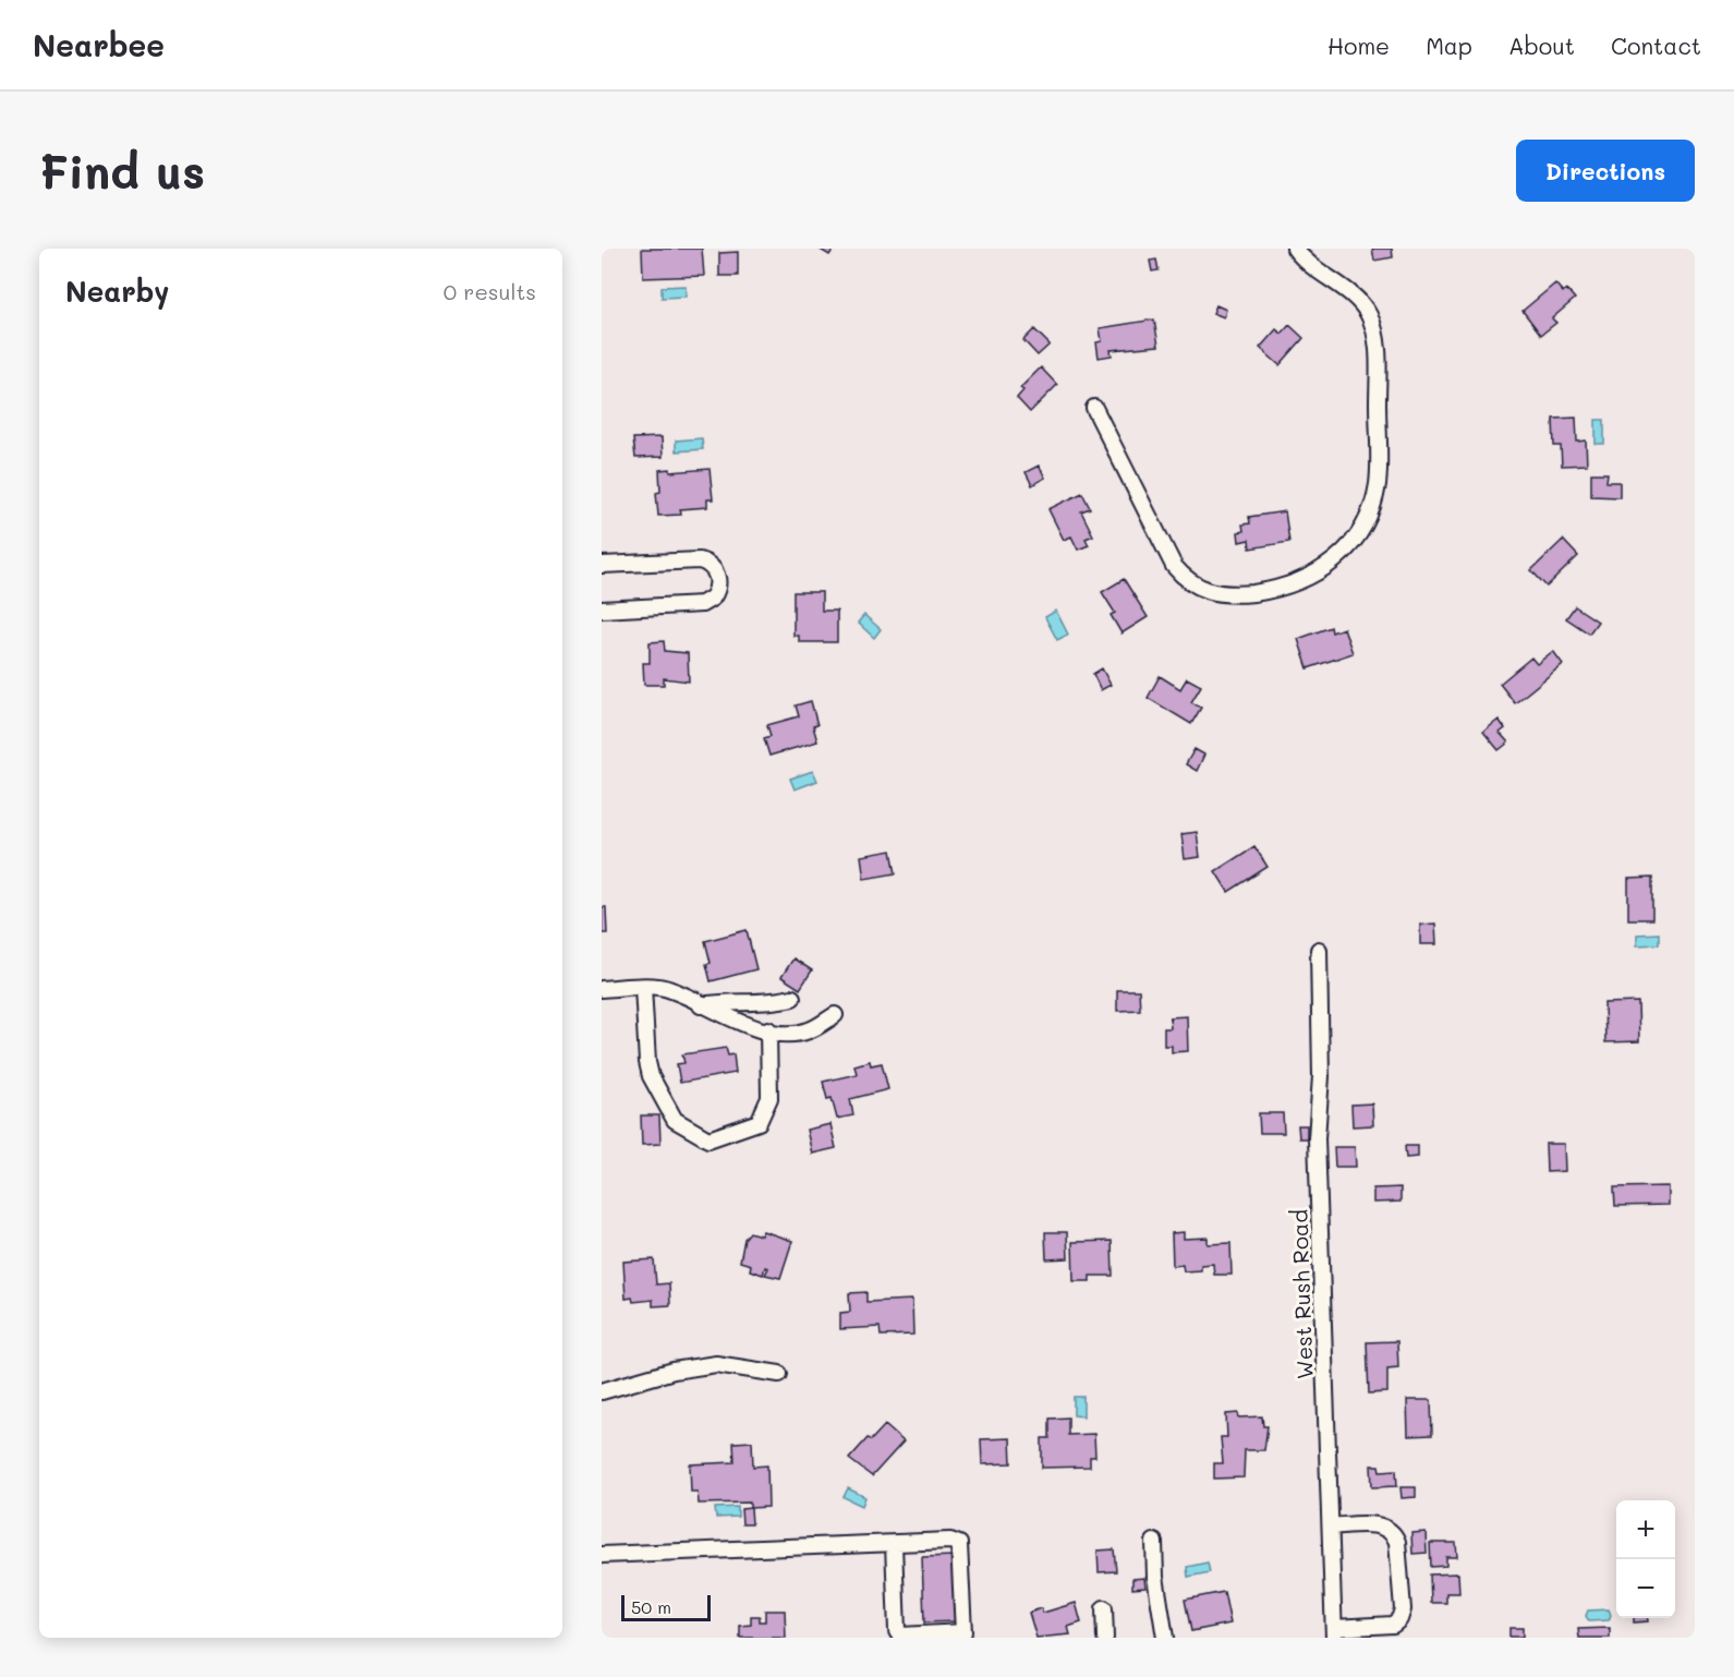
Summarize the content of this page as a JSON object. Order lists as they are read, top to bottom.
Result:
{
  "streets": {
    "street": ["West Rush Road"]
  },
  "scale_bar": "50 m",
  "page": {
    "header": "Nearbee",
    "nav": [
      "Home",
      "Map",
      "About",
      "Contact"
    ],
    "buttons": "Directions",
    "title": "Find us",
    "heading": ["Nearby", "0 results"],
    "map_buttons": ["+", "−"],
    "scale": "50 m"
  }
}
